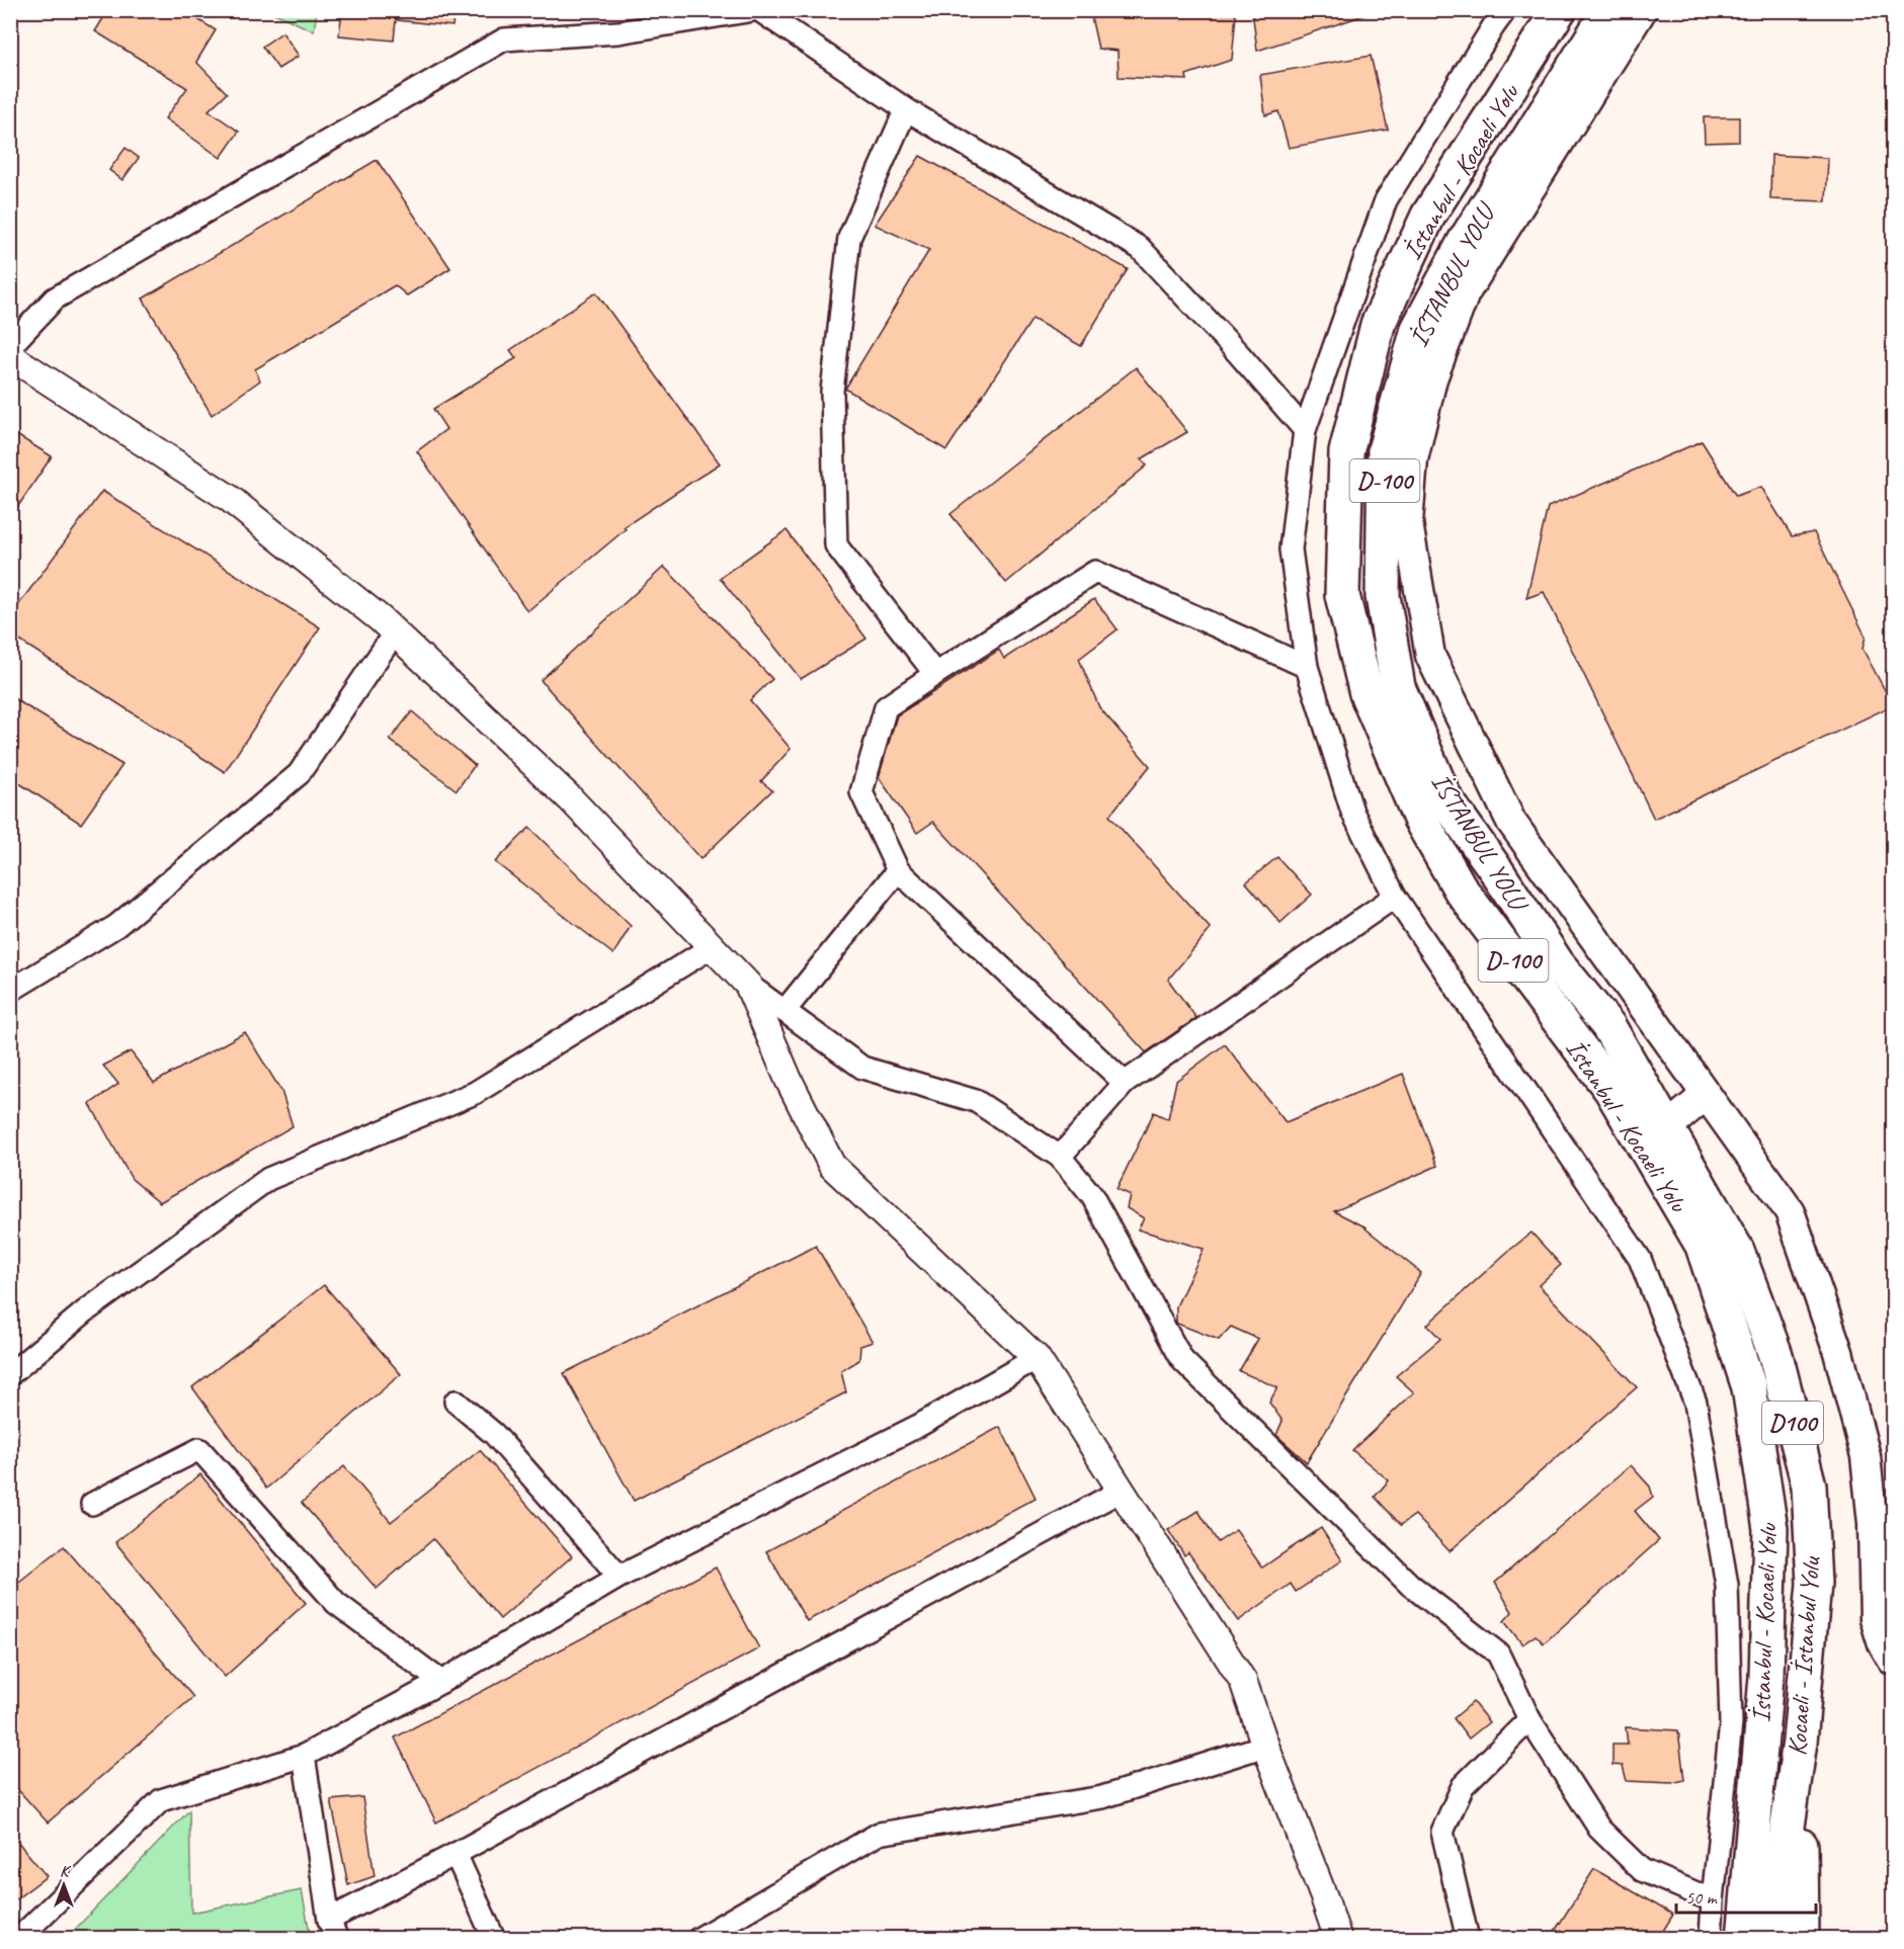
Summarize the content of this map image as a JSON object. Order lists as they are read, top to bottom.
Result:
{
  "streets": {
    "highway": [
      "İstanbul - Kocaeli Yolu",
      "İSTANBUL YOLU",
      "D-100",
      "D100",
      "Kocaeli - İstanbul Yolu"
    ]
  },
  "crossings": [
    ["İSTANBUL YOLU", "Kocaeli - İstanbul Yolu"]
  ],
  "scale_bar": "50 m",
  "north": "top"
}
